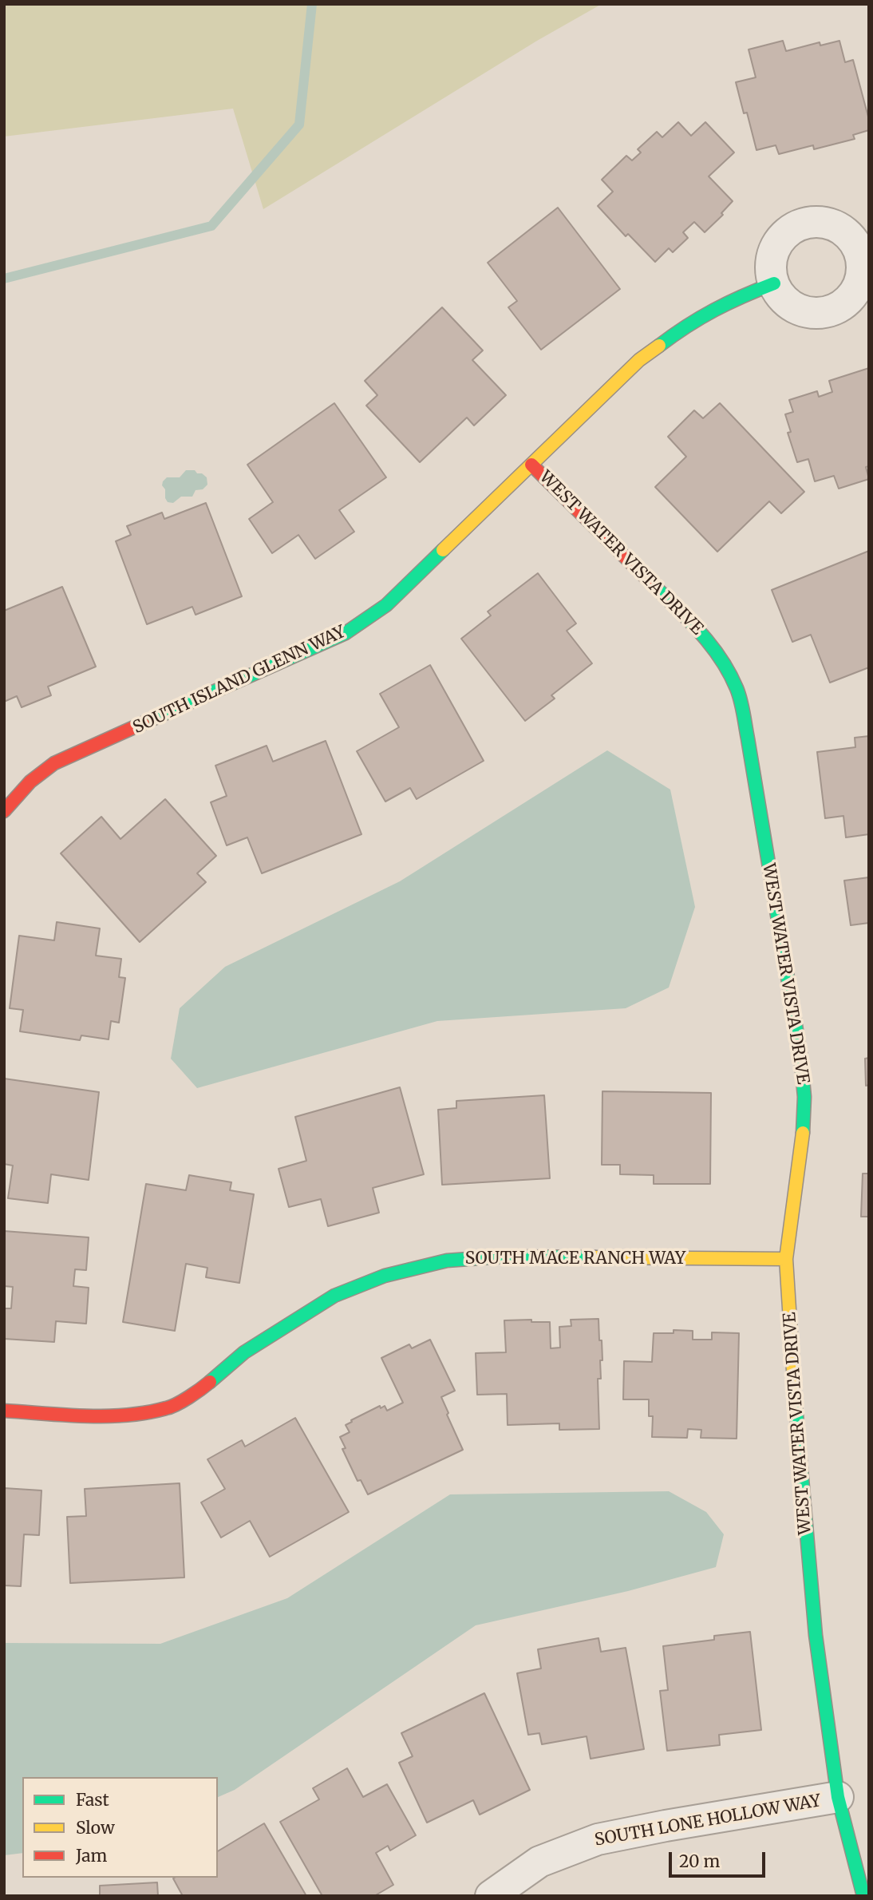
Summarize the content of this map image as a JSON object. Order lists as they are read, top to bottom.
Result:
{
  "streets": {
    "street": [
      "WEST WATER VISTA DRIVE",
      "SOUTH ISLAND GLENN WAY",
      "SOUTH MACE RANCH WAY",
      "SOUTH LONE HOLLOW WAY"
    ]
  },
  "crossings": [
    ["WEST WATER VISTA DRIVE", "SOUTH ISLAND GLENN WAY"],
    ["WEST WATER VISTA DRIVE", "SOUTH MACE RANCH WAY"],
    ["WEST WATER VISTA DRIVE", "SOUTH LONE HOLLOW WAY"]
  ],
  "legend": ["Fast", "Slow", "Jam"],
  "scale_bar": "20 m"
}
